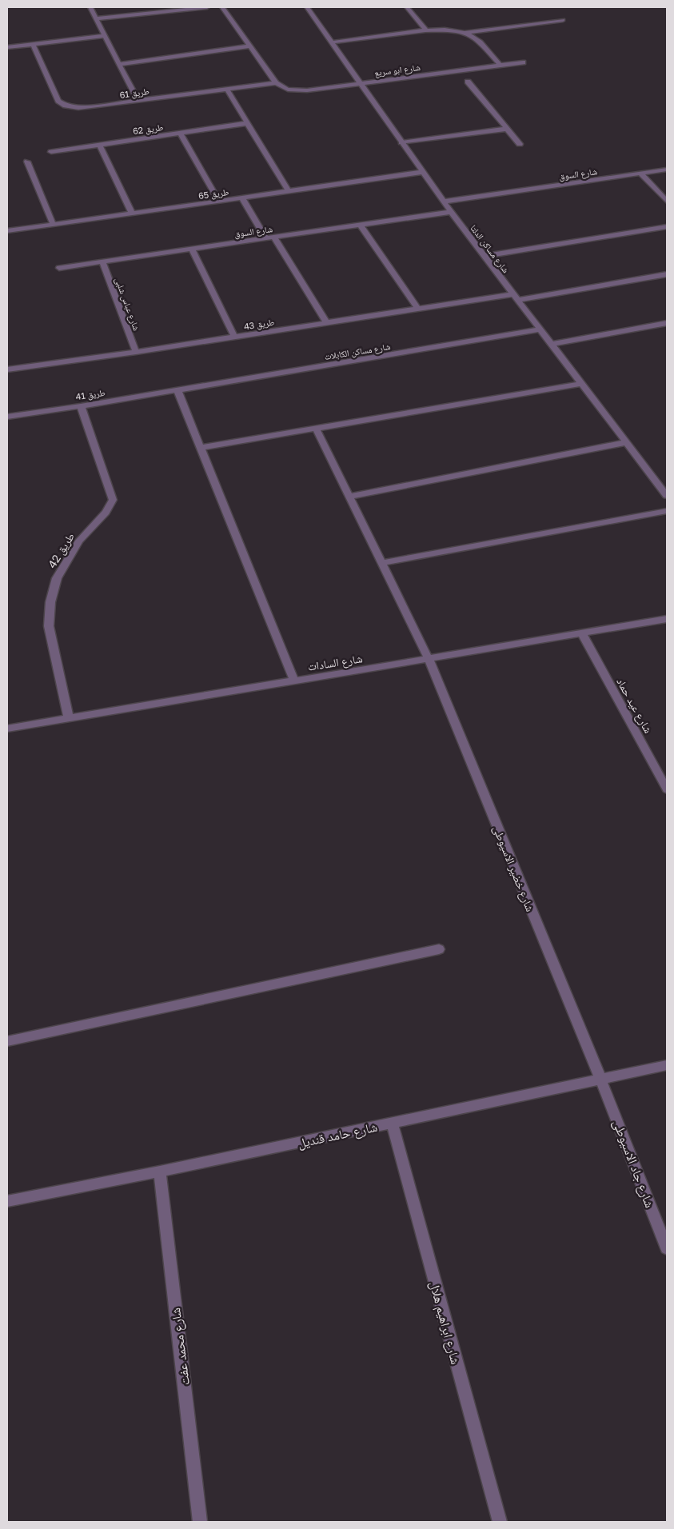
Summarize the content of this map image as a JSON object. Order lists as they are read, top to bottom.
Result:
{
  "streets": {
    "street": [
      "شارع ابو سريع",
      "طريق 61",
      "طريق 62",
      "شارع السوق",
      "طريق 65",
      "شارع مساكن الدلتا",
      "شارع عباس شلبى",
      "طريق 43",
      "شارع مساكن الكابلات",
      "طريق 41",
      "طريق 42",
      "شارع السادات",
      "شارع عيد حماد",
      "شارع خضير الاسيوطى",
      "شارع حامد قنديل",
      "شارع جاد الاسيوطى",
      "شارع ابراهيم هلال",
      "شارع محمد عفت"
    ]
  },
  "crossings": [
    ["شارع ابو سريع", "طريق 61"],
    ["شارع ابو سريع", "شارع مساكن الدلتا"],
    ["شارع السوق", "شارع مساكن الدلتا"],
    ["شارع السوق", "شارع عباس شلبى"],
    ["طريق 65", "شارع مساكن الدلتا"],
    ["شارع مساكن الدلتا", "طريق 43"],
    ["شارع مساكن الدلتا", "شارع مساكن الكابلات"],
    ["شارع عباس شلبى", "طريق 43"],
    ["شارع مساكن الكابلات", "طريق 41"],
    ["طريق 41", "طريق 42"],
    ["طريق 42", "شارع السادات"],
    ["شارع السادات", "شارع عيد حماد"],
    ["شارع السادات", "شارع خضير الاسيوطى"],
    ["شارع خضير الاسيوطى", "شارع حامد قنديل"],
    ["شارع خضير الاسيوطى", "شارع جاد الاسيوطى"],
    ["شارع حامد قنديل", "شارع جاد الاسيوطى"],
    ["شارع حامد قنديل", "شارع ابراهيم هلال"],
    ["شارع حامد قنديل", "شارع محمد عفت"]
  ]
}
